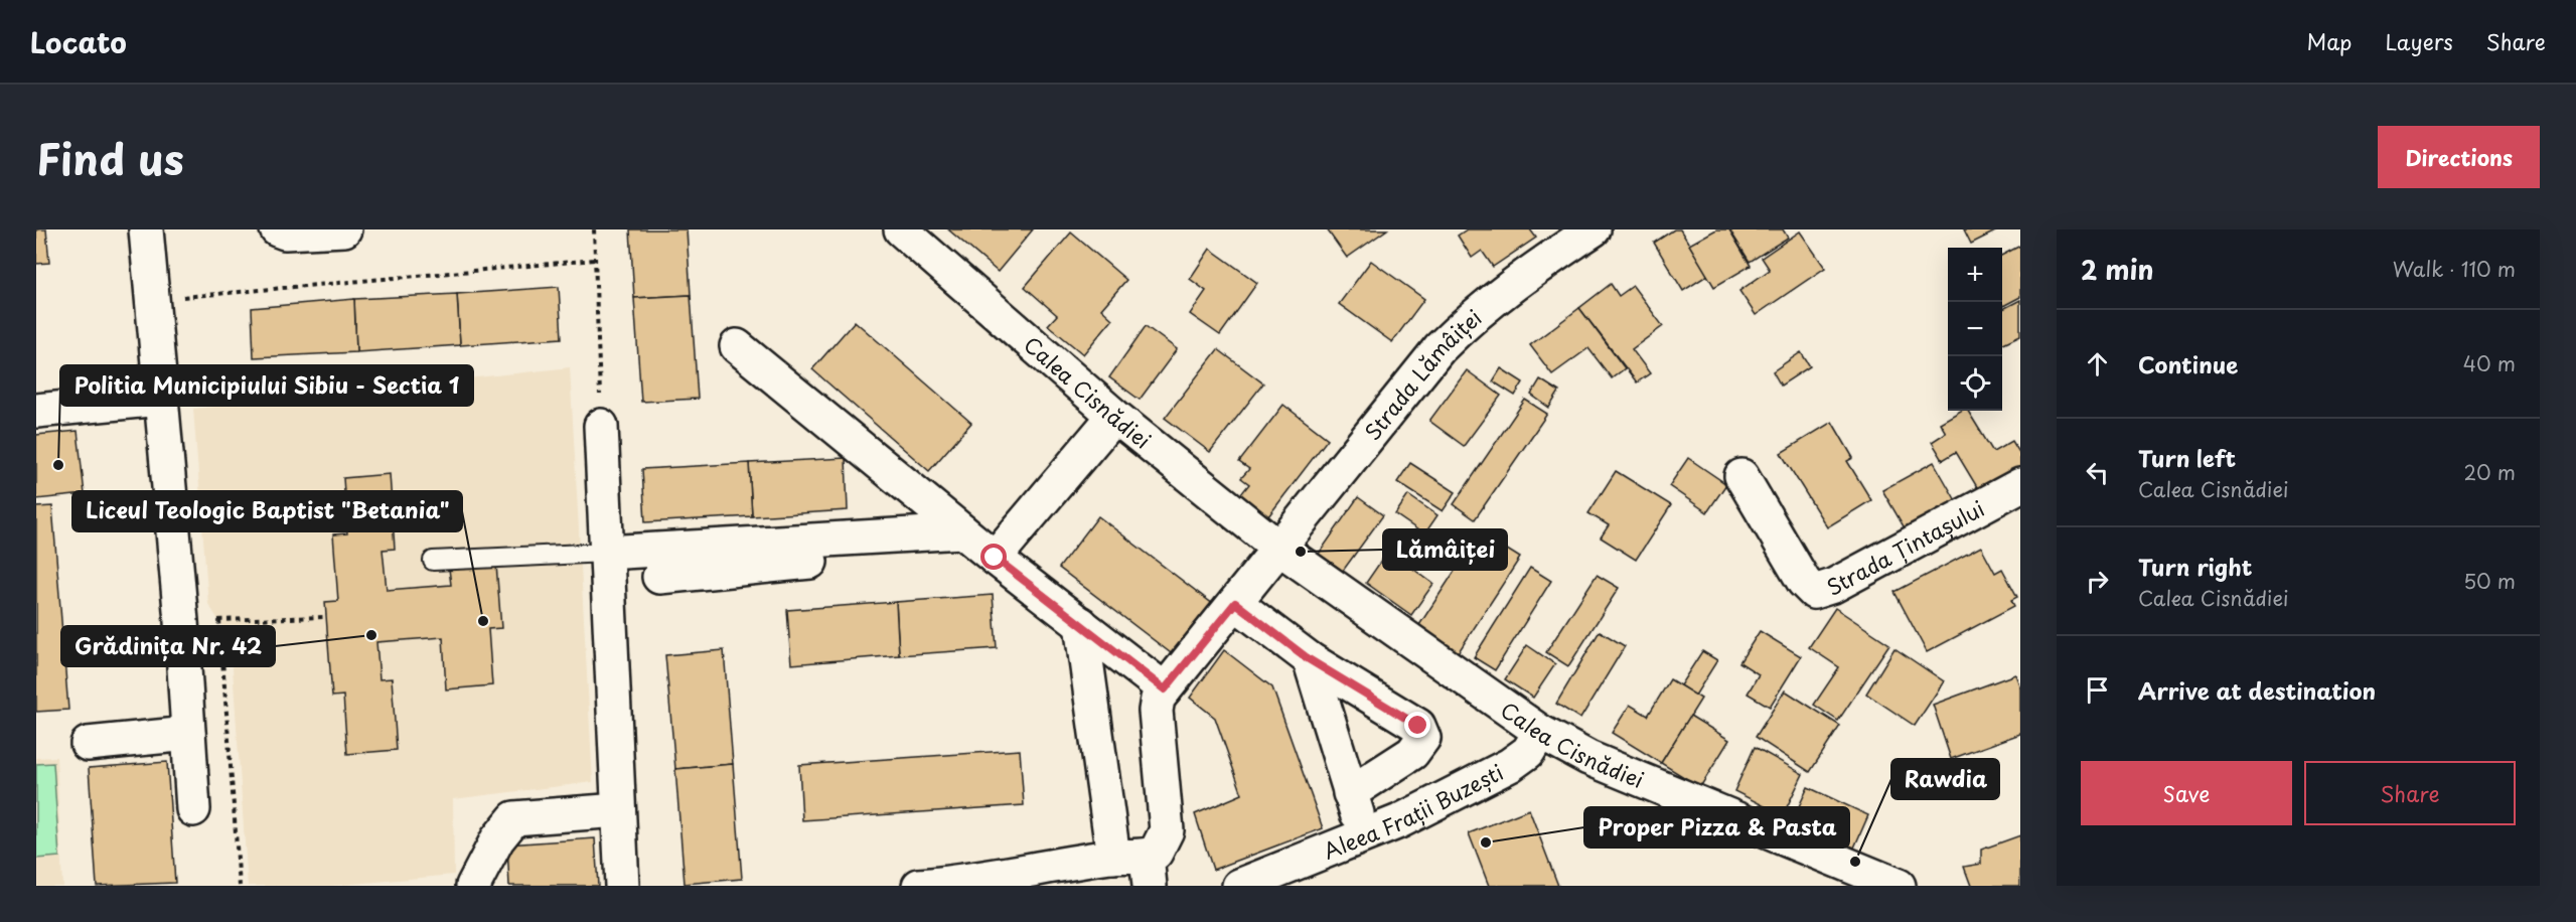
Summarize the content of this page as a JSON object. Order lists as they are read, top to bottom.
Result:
{
  "streets": {
    "street": [
      "Strada Lămâiței",
      "Calea Cisnădiei",
      "Strada Țintașului",
      "Aleea Frații Buzești"
    ]
  },
  "crossings": [
    ["Strada Lămâiței", "Calea Cisnădiei"],
    ["Calea Cisnădiei", "Aleea Frații Buzești"]
  ],
  "places": [
    "Politia Municipiului Sibiu - Sectia 1",
    "Lămâiței",
    "Liceul Teologic Baptist \"Betania\"",
    "Grădinița Nr. 42",
    "Proper Pizza & Pasta",
    "Rawdia"
  ],
  "page": {
    "header": "Locato",
    "nav": ["Map", "Layers", "Share"],
    "title": "Find us",
    "buttons": [
      "Directions",
      ["Save", "Share"]
    ],
    "heading": ["2 min", "Walk · 110 m"],
    "map_buttons": ["+", "−"],
    "list": [
      ["Continue", "40 m"],
      ["Turn left", "Calea Cisnădiei", "20 m"],
      ["Turn right", "Calea Cisnădiei", "50 m"],
      "Arrive at destination"
    ]
  }
}
